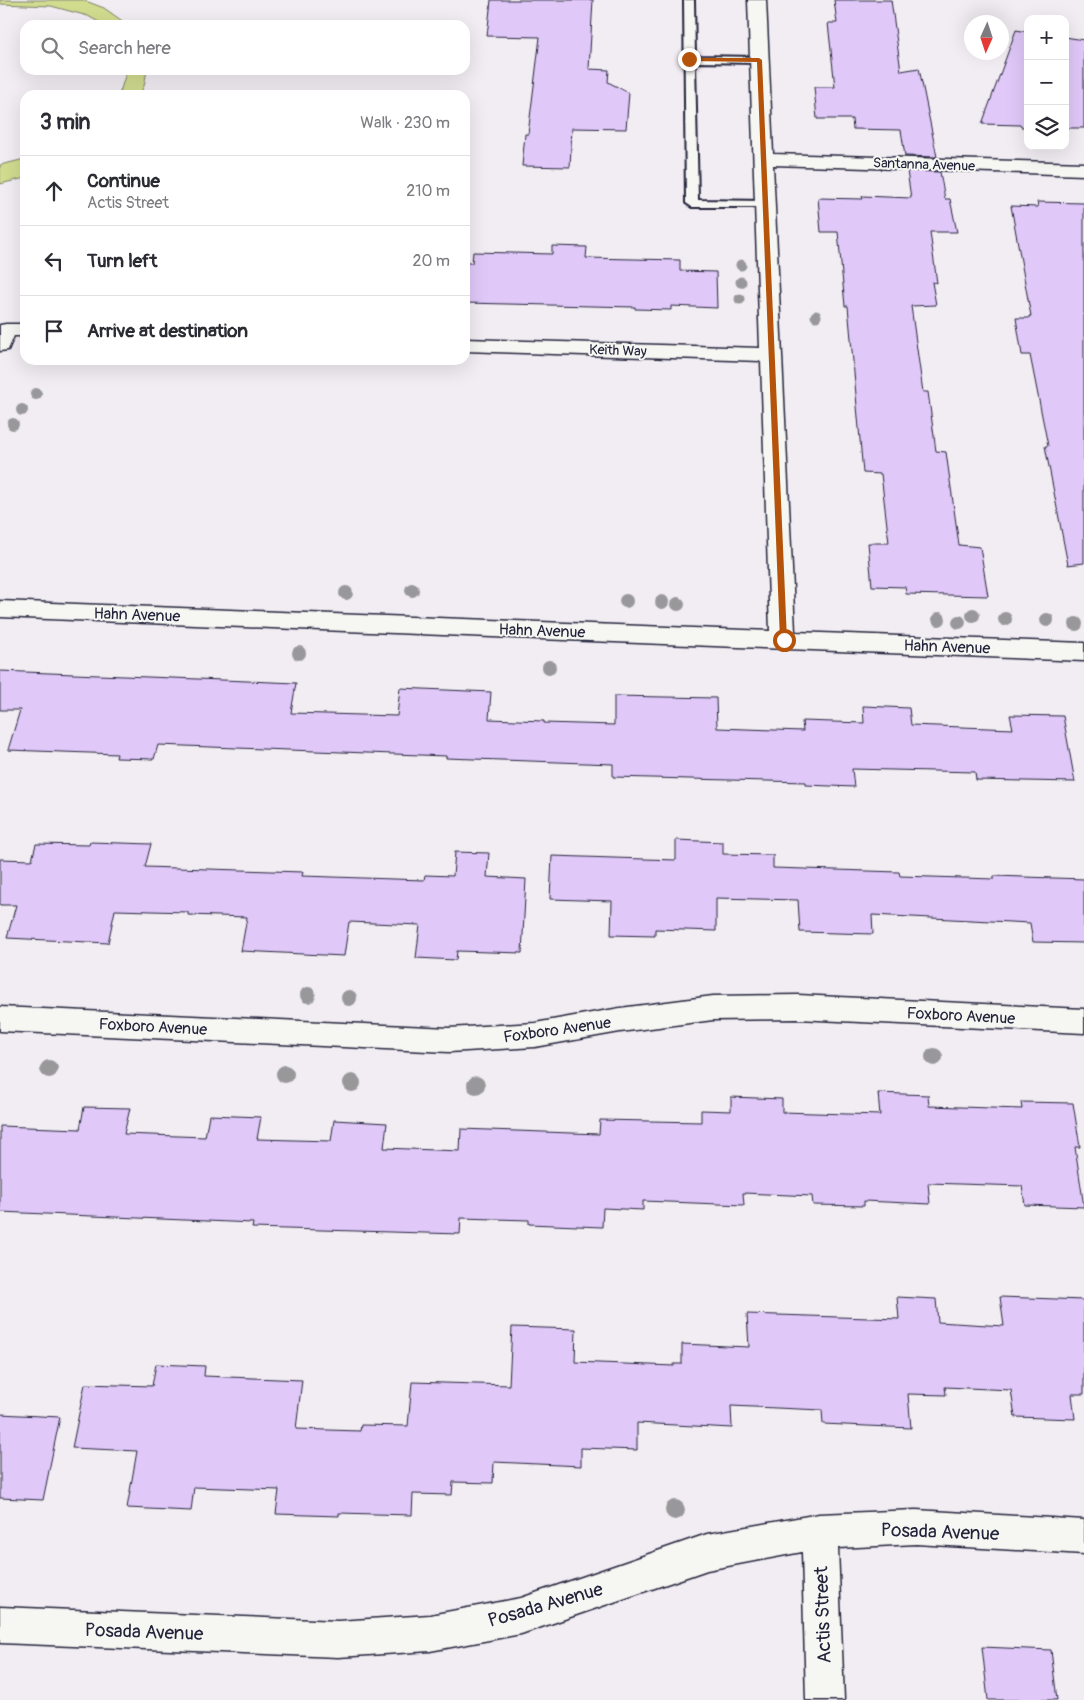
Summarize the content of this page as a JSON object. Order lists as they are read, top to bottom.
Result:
{
  "streets": {
    "street": [
      "Santanna Avenue",
      "Keith Way",
      "Hahn Avenue",
      "Foxboro Avenue",
      "Posada Avenue",
      "Actis Street"
    ]
  },
  "crossings": [
    ["Posada Avenue", "Actis Street"]
  ],
  "north": "bottom",
  "page": {
    "map_buttons": ["+", "−"],
    "search": "Search here",
    "heading": ["3 min", "Walk · 230 m"],
    "list": [
      ["Continue", "Actis Street", "210 m"],
      ["Turn left", "20 m"],
      "Arrive at destination"
    ]
  }
}
